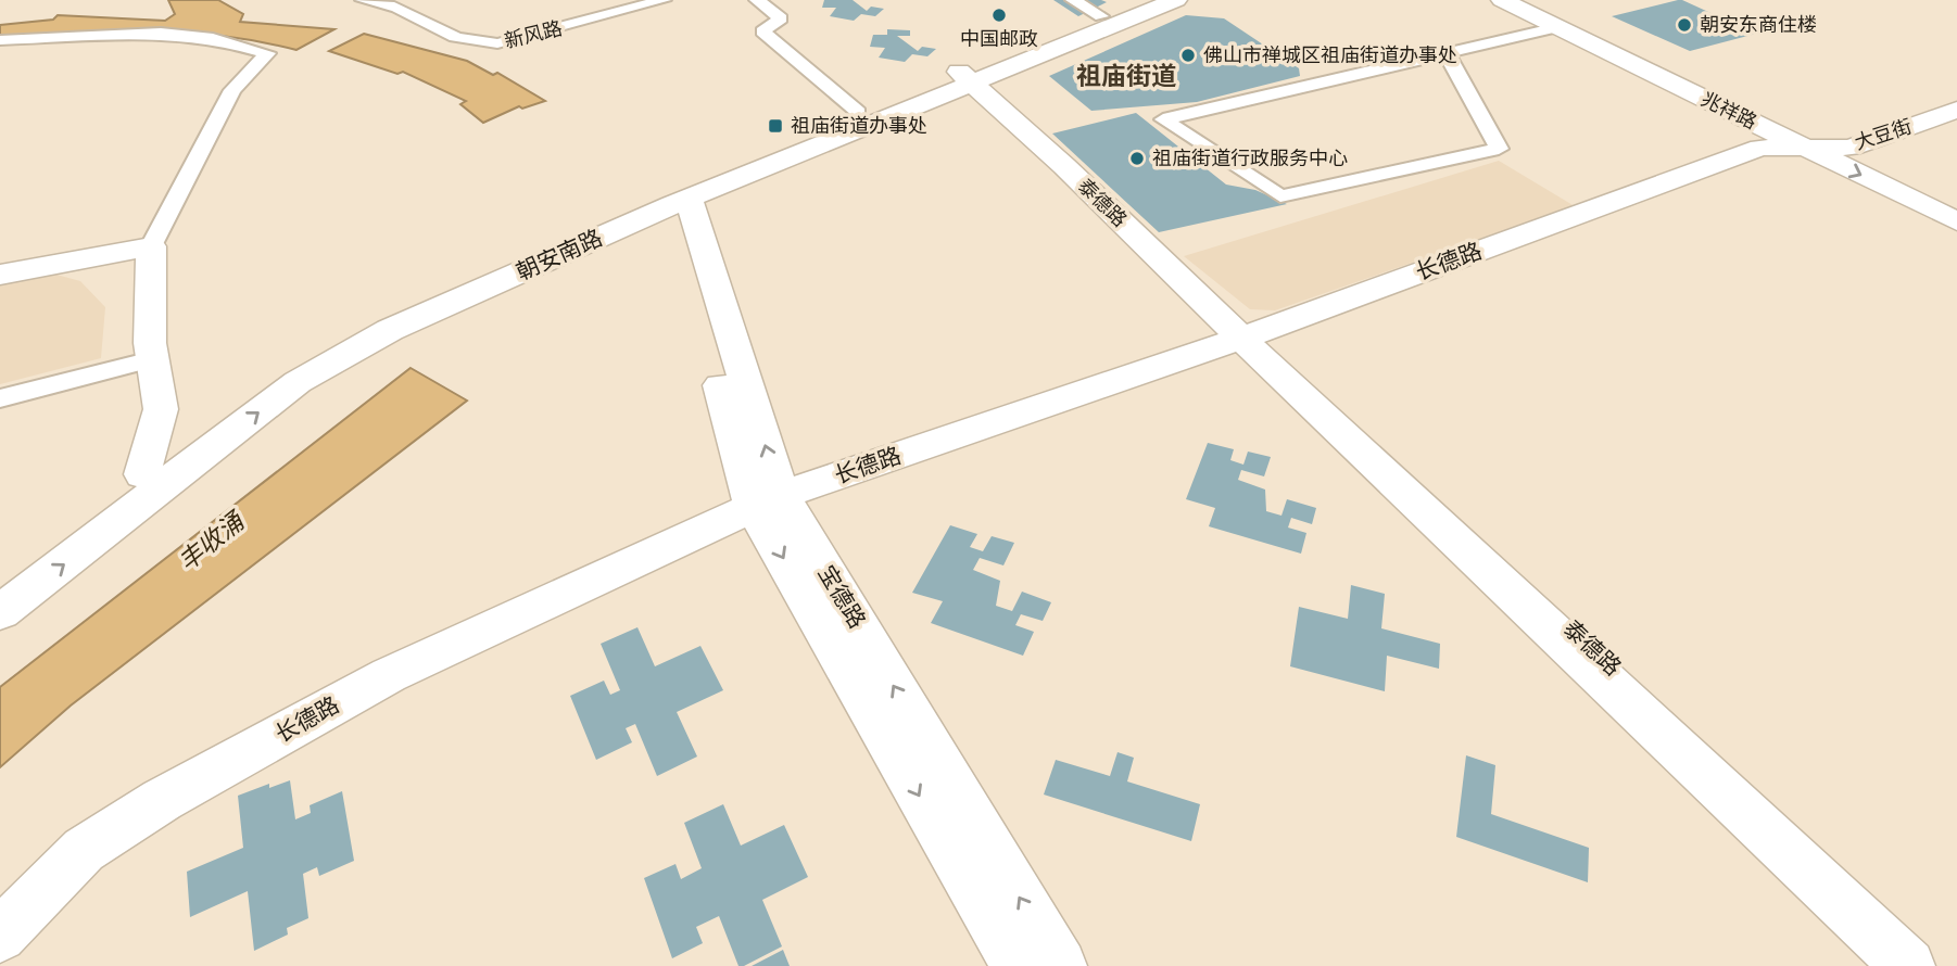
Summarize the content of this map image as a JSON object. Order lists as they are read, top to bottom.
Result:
{
  "streets": {
    "street": [
      "新风路",
      "兆祥路",
      "大豆街",
      "泰德路",
      "朝安南路",
      "长德路",
      "宝德路"
    ]
  },
  "crossings": [
    ["兆祥路", "大豆街"],
    ["兆祥路", "长德路"],
    ["大豆街", "长德路"],
    ["泰德路", "朝安南路"],
    ["泰德路", "长德路"],
    ["朝安南路", "宝德路"],
    ["长德路", "宝德路"]
  ],
  "districts": ["祖庙街道"],
  "water": ["丰收涌"],
  "places": {
    "other": [
      "中国邮政",
      "朝安东商住楼",
      "佛山市禅城区祖庙街道办事处",
      "祖庙街道行政服务中心"
    ],
    "transit": ["祖庙街道办事处"]
  }
}
